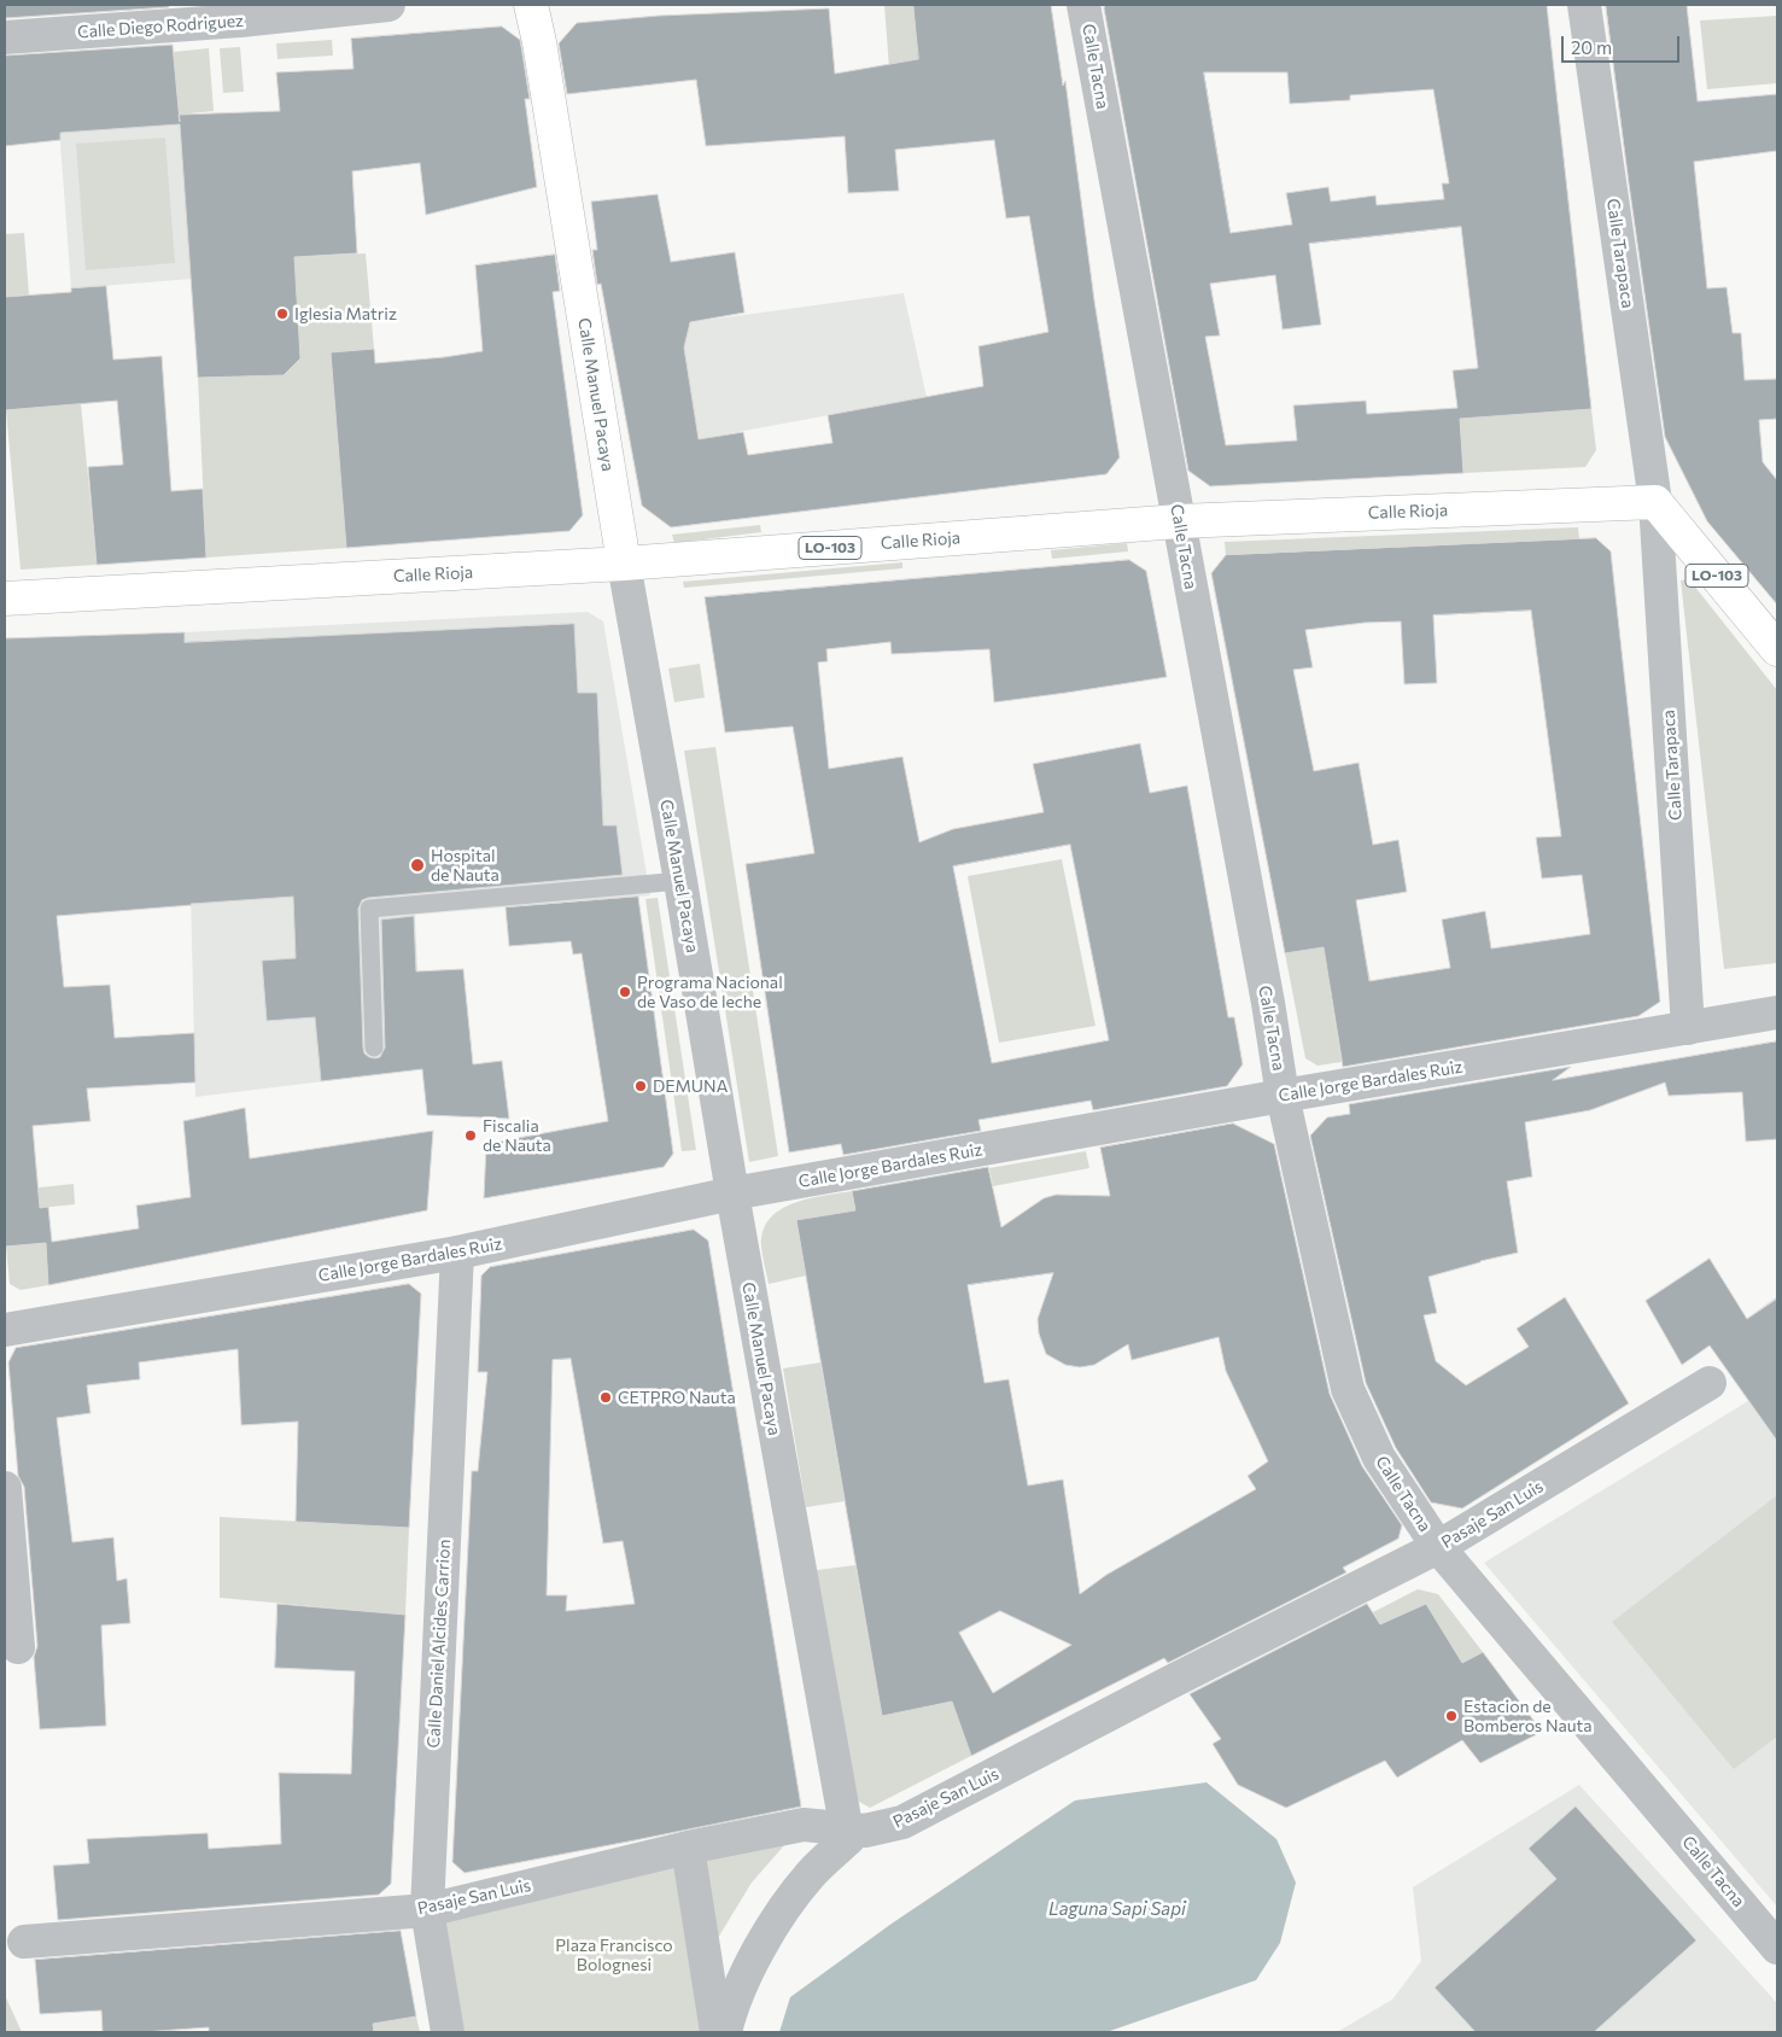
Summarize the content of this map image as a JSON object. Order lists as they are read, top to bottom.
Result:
{
  "streets": {
    "main road": ["Calle Manuel Pacaya", "Calle Rioja", "LO-103"],
    "street": [
      "Calle Diego Rodriguez",
      "Calle Tacna",
      "Calle Tarapaca",
      "Calle Jorge Bardales Ruiz",
      "Pasaje San Luis",
      "Calle Daniel Alcides Carrion"
    ]
  },
  "crossings": [
    ["Calle Tacna", "Calle Rioja"],
    ["Calle Tacna", "Calle Jorge Bardales Ruiz"],
    ["Calle Tacna", "Pasaje San Luis"],
    ["Calle Tarapaca", "Calle Rioja"],
    ["Calle Tarapaca", "LO-103"],
    ["Calle Tarapaca", "Calle Jorge Bardales Ruiz"],
    ["Calle Manuel Pacaya", "Calle Rioja"],
    ["Calle Manuel Pacaya", "Calle Jorge Bardales Ruiz"],
    ["Calle Manuel Pacaya", "Pasaje San Luis"],
    ["Calle Rioja", "LO-103"],
    ["Calle Jorge Bardales Ruiz", "Calle Daniel Alcides Carrion"],
    ["Pasaje San Luis", "Calle Daniel Alcides Carrion"]
  ],
  "water": ["Laguna Sapi Sapi"],
  "parks": ["Plaza Francisco Bolognesi"],
  "places": [
    "Iglesia Matriz",
    "Hospital de Nauta",
    "Programa Nacional de Vaso de leche",
    "DEMUNA",
    "Fiscalia de Nauta",
    "CETPRO Nauta",
    "Estacion de Bomberos Nauta"
  ],
  "scale_bar": "20 m"
}
